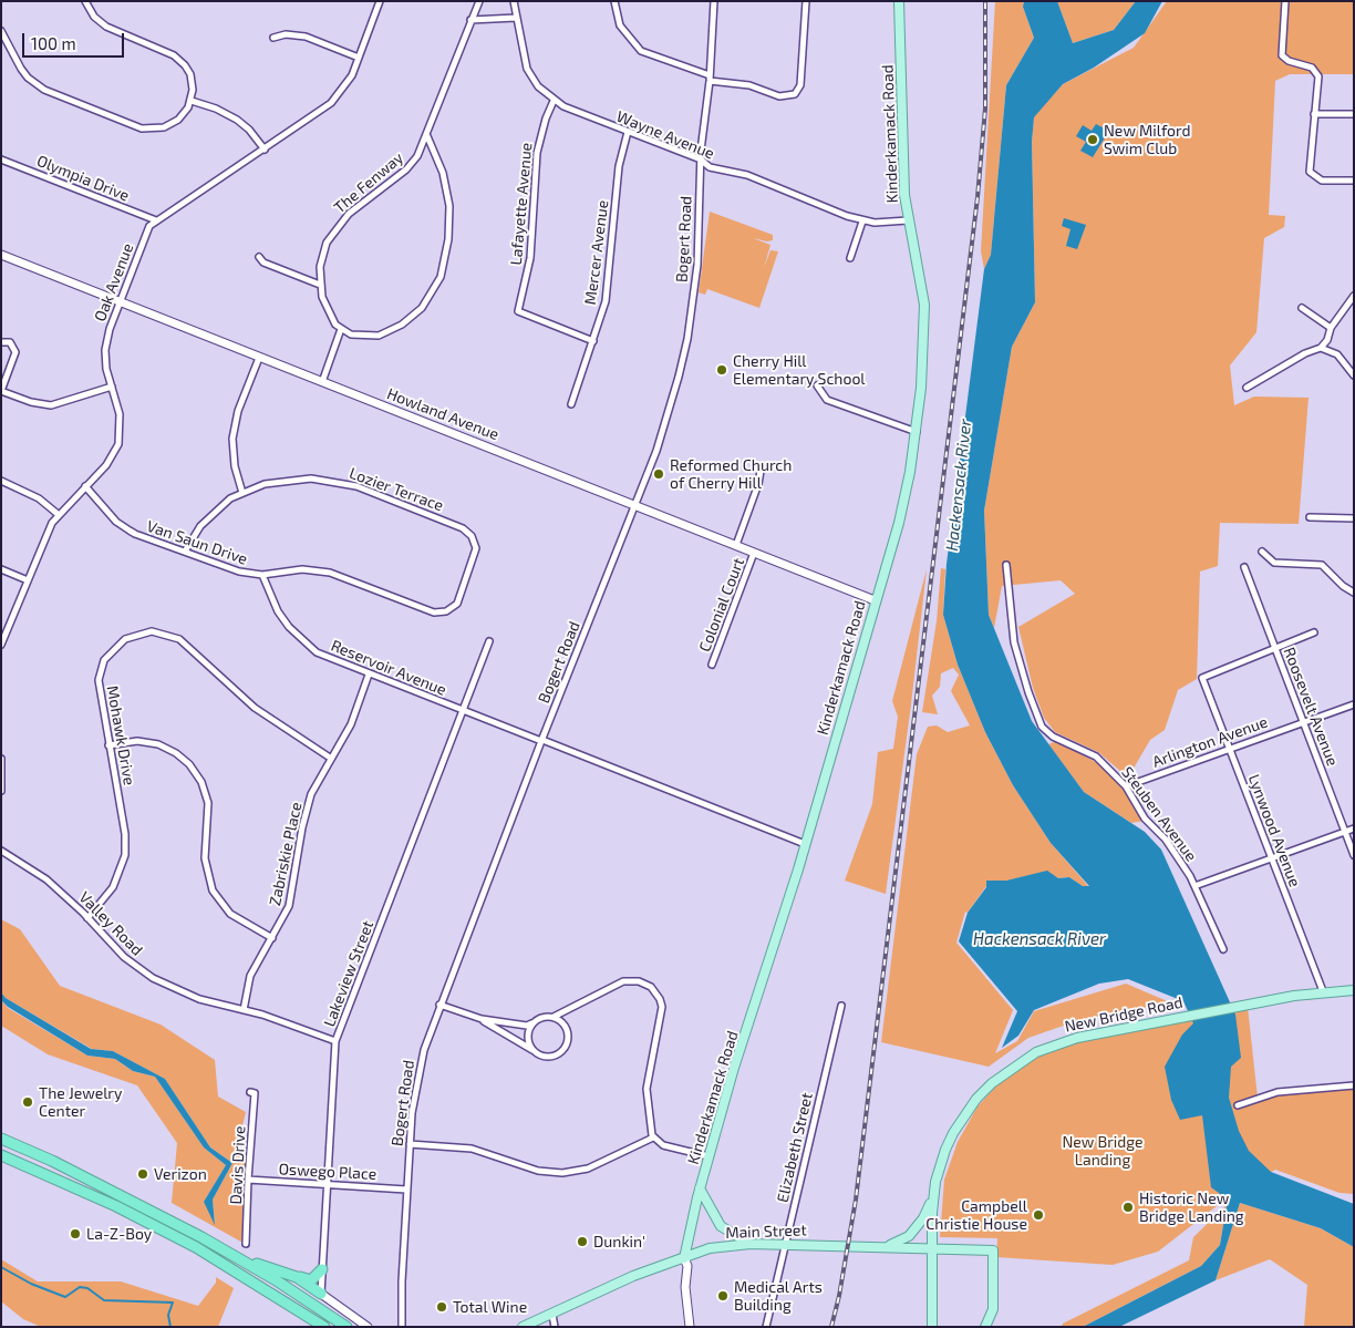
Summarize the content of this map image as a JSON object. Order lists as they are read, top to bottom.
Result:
{
  "streets": {
    "main road": ["Kinderkamack Road", "New Bridge Road", "Main Street"],
    "street": [
      "Wayne Avenue",
      "Olympia Drive",
      "The Fenway",
      "Lafayette Avenue",
      "Bogert Road",
      "Mercer Avenue",
      "Oak Avenue",
      "Howland Avenue",
      "Lozier Terrace",
      "Van Saun Drive",
      "Colonial Court",
      "Reservoir Avenue",
      "Roosevelt Avenue",
      "Mohawk Drive",
      "Arlington Avenue",
      "Steuben Avenue",
      "Lynwood Avenue",
      "Zabriskie Place",
      "Valley Road",
      "Lakeview Street",
      "Elizabeth Street",
      "Davis Drive",
      "Oswego Place"
    ]
  },
  "crossings": [
    ["Kinderkamack Road", "Wayne Avenue"],
    ["Kinderkamack Road", "Howland Avenue"],
    ["Kinderkamack Road", "Reservoir Avenue"],
    ["Kinderkamack Road", "Main Street"],
    ["Wayne Avenue", "Lafayette Avenue"],
    ["Wayne Avenue", "Bogert Road"],
    ["Wayne Avenue", "Mercer Avenue"],
    ["Olympia Drive", "Oak Avenue"],
    ["Lafayette Avenue", "Mercer Avenue"],
    ["Bogert Road", "Howland Avenue"],
    ["Bogert Road", "Reservoir Avenue"],
    ["Bogert Road", "Oswego Place"],
    ["Oak Avenue", "Howland Avenue"],
    ["Oak Avenue", "Van Saun Drive"],
    ["Howland Avenue", "Colonial Court"],
    ["Lozier Terrace", "Van Saun Drive"],
    ["Van Saun Drive", "Reservoir Avenue"],
    ["Reservoir Avenue", "Zabriskie Place"],
    ["Reservoir Avenue", "Lakeview Street"],
    ["Roosevelt Avenue", "Arlington Avenue"],
    ["Roosevelt Avenue", "Lynwood Avenue"],
    ["Mohawk Drive", "Zabriskie Place"],
    ["Mohawk Drive", "Valley Road"],
    ["Arlington Avenue", "Steuben Avenue"],
    ["Arlington Avenue", "Lynwood Avenue"],
    ["Lynwood Avenue", "New Bridge Road"],
    ["Zabriskie Place", "Valley Road"],
    ["Valley Road", "Lakeview Street"],
    ["Lakeview Street", "Oswego Place"],
    ["New Bridge Road", "Main Street"],
    ["Elizabeth Street", "Main Street"],
    ["Davis Drive", "Oswego Place"]
  ],
  "water": ["Hackensack River"],
  "parks": ["New Bridge Landing"],
  "places": [
    "New Milford Swim Club",
    "Cherry Hill Elementary School",
    "Reformed Church of Cherry Hill",
    "The Jewelry Center",
    "Verizon",
    "Historic New Bridge Landing",
    "Campbell Christie House",
    "La-Z-Boy",
    "Dunkin'",
    "Medical Arts Building",
    "Total Wine"
  ],
  "scale_bar": "100 m"
}
